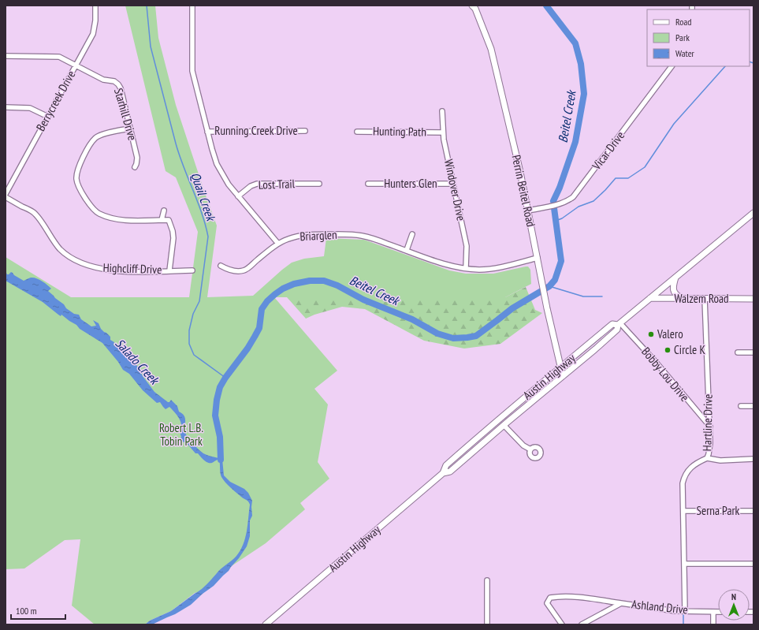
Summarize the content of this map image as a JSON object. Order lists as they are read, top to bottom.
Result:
{
  "streets": {
    "main road": ["Perrin Beitel Road", "Walzem Road", "Austin Highway"],
    "street": [
      "Berrycreek Drive",
      "Starhill Drive",
      "Running Creek Drive",
      "Hunting Path",
      "Vicar Drive",
      "Hunters Glen",
      "Lost Trail",
      "Windover Drive",
      "Briarglen",
      "Highcliff Drive",
      "Bobby Lou Drive",
      "Hartline Drive",
      "Serna Park",
      "Ashland Drive"
    ]
  },
  "crossings": [
    ["Berrycreek Drive", "Starhill Drive"],
    ["Hunting Path", "Windover Drive"],
    ["Vicar Drive", "Perrin Beitel Road"],
    ["Hunters Glen", "Windover Drive"],
    ["Windover Drive", "Briarglen"],
    ["Perrin Beitel Road", "Briarglen"],
    ["Perrin Beitel Road", "Austin Highway"],
    ["Walzem Road", "Austin Highway"],
    ["Walzem Road", "Hartline Drive"],
    ["Bobby Lou Drive", "Austin Highway"],
    ["Bobby Lou Drive", "Hartline Drive"],
    ["Hartline Drive", "Serna Park"],
    ["Hartline Drive", "Ashland Drive"]
  ],
  "water": ["Beitel Creek", "Quail Creek", "Salado Creek"],
  "parks": ["Robert L.B. Tobin Park"],
  "places": ["Valero", "Circle K"],
  "legend": ["Road", "Park", "Water"],
  "scale_bar": "100 m",
  "north": "top"
}
